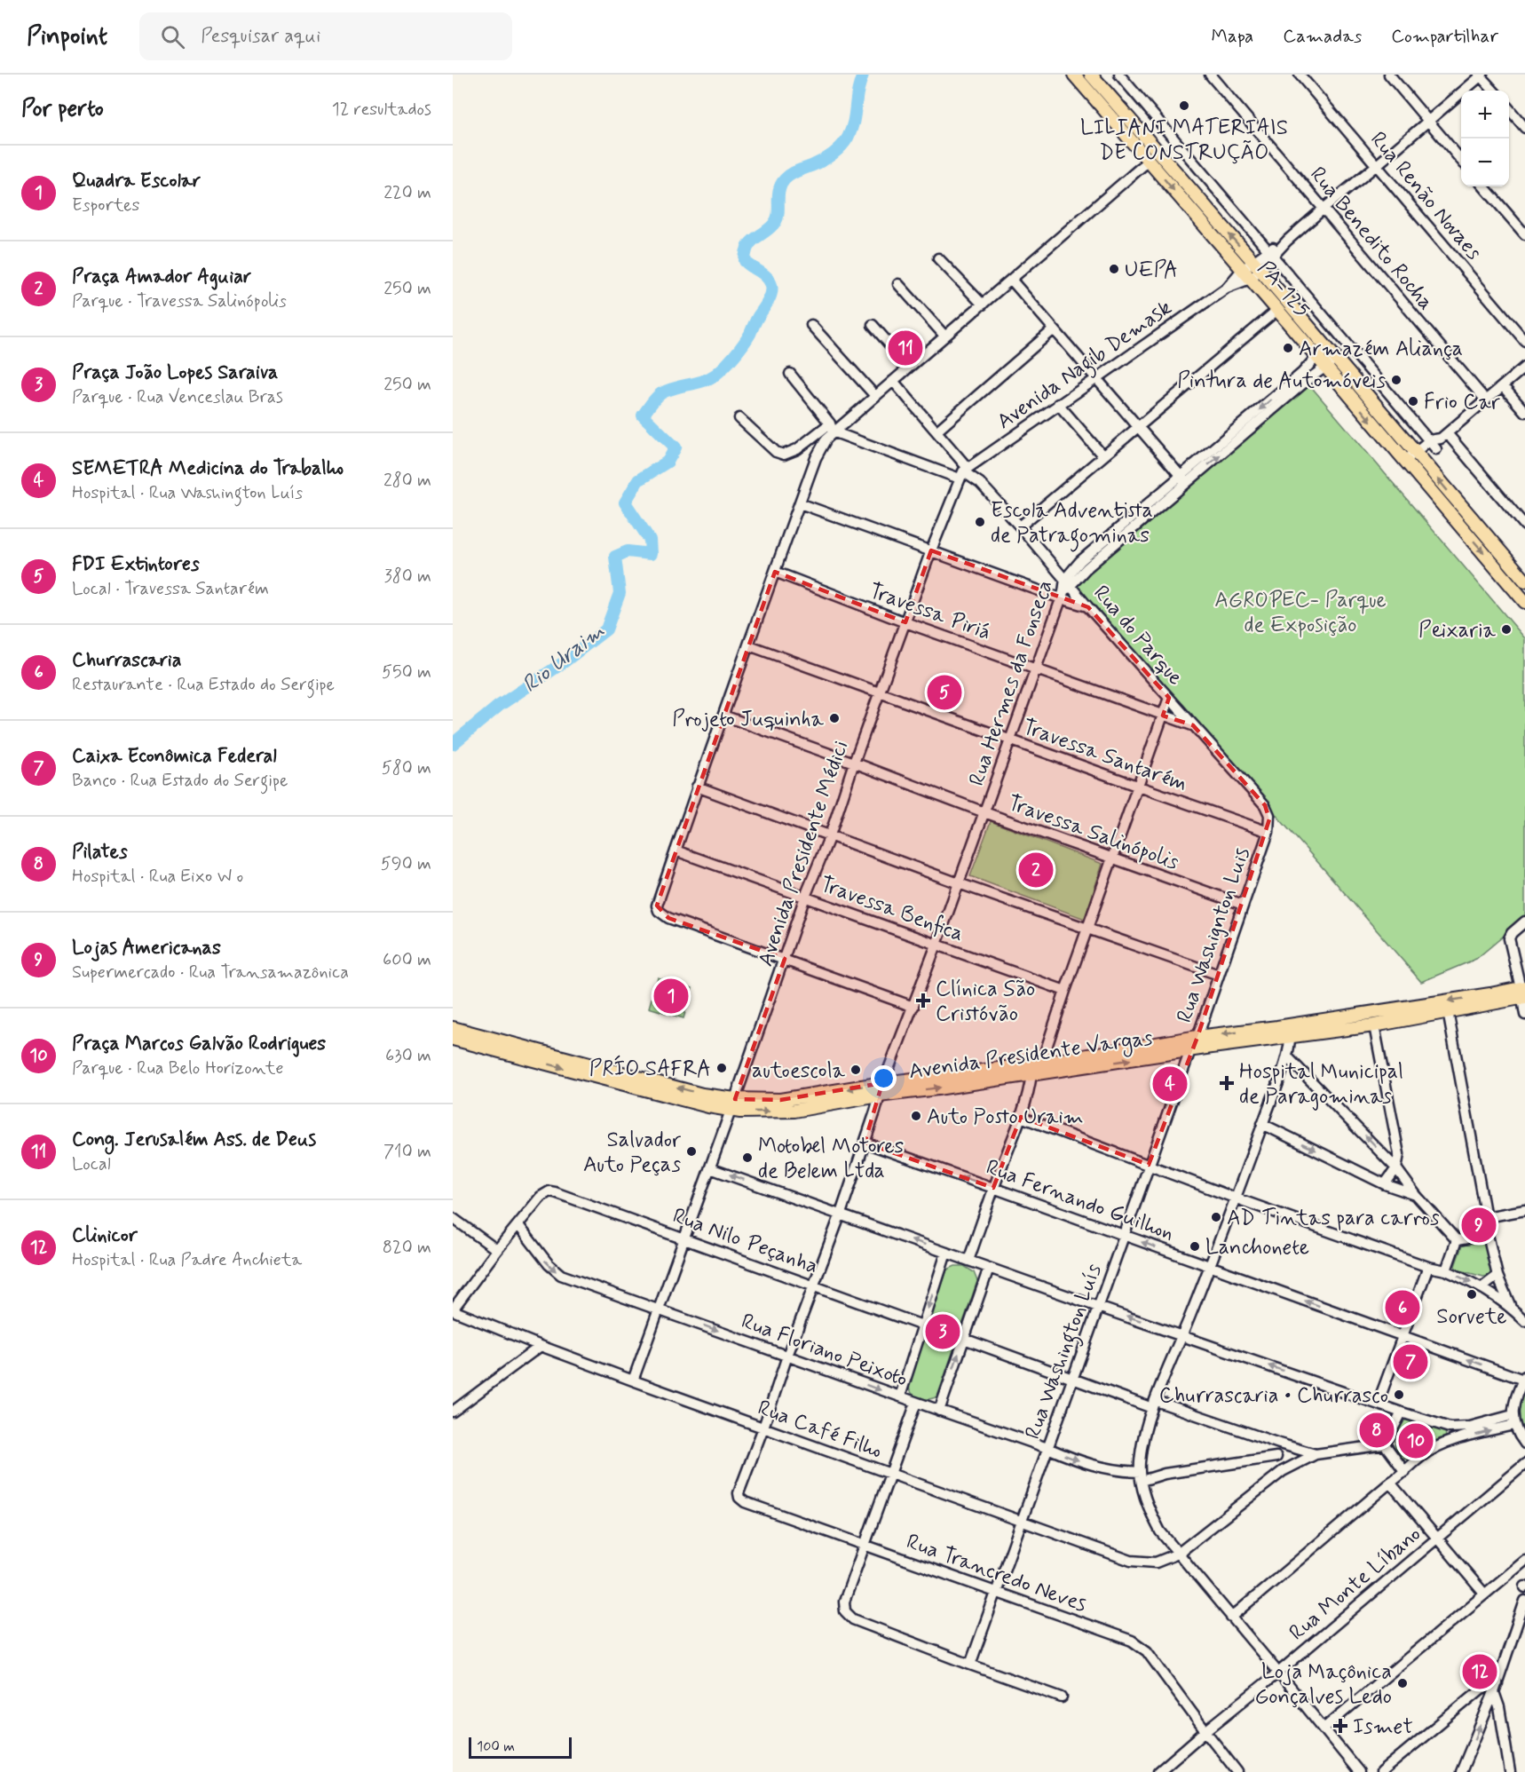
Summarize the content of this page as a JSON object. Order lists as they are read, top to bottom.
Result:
{
  "streets": {
    "main road": ["PA-125", "Avenida Presidente Vargas"],
    "street": [
      "Rua Renão Novaes",
      "Rua Benedito Rocha",
      "Avenida Nagib Demask",
      "Travessa Piriá",
      "Rua do Parque",
      "Rua Hermes da Fonseca",
      "Travessa Santarém",
      "Travessa Salinópolis",
      "Avenida Presidente Médici",
      "Travessa Benfica",
      "Rua Washignton Luis",
      "Rua Fernando Guilhon",
      "Rua Nilo Peçanha",
      "Rua Floriano Peixoto",
      "Rua Washington Luís",
      "Rua Café Filho",
      "Rua Trancredo Neves",
      "Rua Monte Líbano"
    ]
  },
  "crossings": [
    ["Rua Renão Novaes", "Avenida Nagib Demask"],
    ["Rua Benedito Rocha", "Avenida Nagib Demask"],
    ["PA-125", "Avenida Nagib Demask"],
    ["Avenida Nagib Demask", "Rua do Parque"],
    ["Avenida Nagib Demask", "Avenida Presidente Médici"],
    ["Travessa Piriá", "Rua do Parque"],
    ["Travessa Piriá", "Rua Hermes da Fonseca"],
    ["Travessa Piriá", "Avenida Presidente Médici"],
    ["Rua do Parque", "Rua Hermes da Fonseca"],
    ["Rua do Parque", "Travessa Santarém"],
    ["Rua do Parque", "Avenida Presidente Médici"],
    ["Rua do Parque", "Rua Washignton Luis"],
    ["Rua Hermes da Fonseca", "Travessa Santarém"],
    ["Rua Hermes da Fonseca", "Travessa Salinópolis"],
    ["Rua Hermes da Fonseca", "Travessa Benfica"],
    ["Rua Hermes da Fonseca", "Avenida Presidente Vargas"],
    ["Rua Hermes da Fonseca", "Rua Fernando Guilhon"],
    ["Rua Hermes da Fonseca", "Rua Nilo Peçanha"],
    ["Rua Hermes da Fonseca", "Rua Floriano Peixoto"],
    ["Rua Hermes da Fonseca", "Rua Café Filho"],
    ["Rua Hermes da Fonseca", "Rua Trancredo Neves"],
    ["Travessa Santarém", "Avenida Presidente Médici"],
    ["Travessa Santarém", "Rua Washignton Luis"],
    ["Travessa Salinópolis", "Avenida Presidente Médici"],
    ["Travessa Salinópolis", "Rua Washignton Luis"],
    ["Avenida Presidente Médici", "Travessa Benfica"],
    ["Avenida Presidente Médici", "Avenida Presidente Vargas"],
    ["Avenida Presidente Médici", "Rua Nilo Peçanha"],
    ["Avenida Presidente Médici", "Rua Floriano Peixoto"],
    ["Avenida Presidente Médici", "Rua Café Filho"],
    ["Rua Washignton Luis", "Avenida Presidente Vargas"],
    ["Rua Washignton Luis", "Rua Washington Luís"],
    ["Avenida Presidente Vargas", "Rua Washington Luís"],
    ["Rua Fernando Guilhon", "Rua Washington Luís"],
    ["Rua Nilo Peçanha", "Rua Floriano Peixoto"],
    ["Rua Floriano Peixoto", "Rua Washington Luís"],
    ["Rua Washington Luís", "Rua Café Filho"],
    ["Rua Washington Luís", "Rua Trancredo Neves"],
    ["Rua Trancredo Neves", "Rua Monte Líbano"]
  ],
  "one_way": ["Rua Floriano Peixoto"],
  "water": ["Rio Uraim"],
  "parks": ["AGROPEC- Parque de Exposição"],
  "places": {
    "other": [
      "LILIANI MATERIAIS DE CONSTRUÇÃO",
      "UEPA",
      "Armazém Aliança",
      "Pintura de Automóveis",
      "Frio Car",
      "Escola Adventista de Patragominas",
      "Peixaria",
      "Projeto Juquinha",
      "PRÍO SAFRA",
      "autoescola",
      "Auto Posto Uraim",
      "Salvador Auto Peças",
      "Motobel Motores de Belem Ltda",
      "AD Tintas para carros",
      "Lanchonete",
      "Sorvete",
      "Churrascaria • Churrasco",
      "Loja Maçônica Gonçalves Ledo"
    ],
    "health": ["Clínica São Cristóvão", "Hospital Municipal de Paragominas", "Ismet"]
  },
  "scale_bar": "100 m",
  "page": {
    "header": "Pinpoint",
    "search": "Pesquisar aqui",
    "nav": ["Mapa", "Camadas", "Compartilhar"],
    "heading": ["Por perto", "12 resultados"],
    "map_buttons": ["+", "−"],
    "list": [
      {
        "mark": "1",
        "name": "Quadra Escolar",
        "note": "Esportes",
        "value": "220 m"
      },
      {
        "mark": "2",
        "name": "Praça Amador Aguiar",
        "note": "Parque · Travessa Salinópolis",
        "value": "250 m"
      },
      {
        "mark": "3",
        "name": "Praça João Lopes Saraiva",
        "note": "Parque · Rua Venceslau Bras",
        "value": "250 m"
      },
      {
        "mark": "4",
        "name": "SEMETRA Medicina do Trabalho",
        "note": "Hospital · Rua Washington Luís",
        "value": "280 m"
      },
      {
        "mark": "5",
        "name": "FDI Extintores",
        "note": "Local · Travessa Santarém",
        "value": "380 m"
      },
      {
        "mark": "6",
        "name": "Churrascaria",
        "note": "Restaurante · Rua Estado do Sergipe",
        "value": "550 m"
      },
      {
        "mark": "7",
        "name": "Caixa Econômica Federal",
        "note": "Banco · Rua Estado do Sergipe",
        "value": "580 m"
      },
      {
        "mark": "8",
        "name": "Pilates",
        "note": "Hospital · Rua Eixo W o",
        "value": "590 m"
      },
      {
        "mark": "9",
        "name": "Lojas Americanas",
        "note": "Supermercado · Rua Transamazônica",
        "value": "600 m"
      },
      {
        "mark": "10",
        "name": "Praça Marcos Galvão Rodrigues",
        "note": "Parque · Rua Belo Horizonte",
        "value": "630 m"
      },
      {
        "mark": "11",
        "name": "Cong. Jerusalém Ass. de Deus",
        "note": "Local",
        "value": "710 m"
      },
      {
        "mark": "12",
        "name": "Clinicor",
        "note": "Hospital · Rua Padre Anchieta",
        "value": "820 m"
      }
    ],
    "pins": [
      "11",
      "5",
      "2",
      "1",
      "4",
      "9",
      "6",
      "3",
      "7",
      "8",
      "10",
      "12"
    ],
    "scale": "100 m"
  }
}
